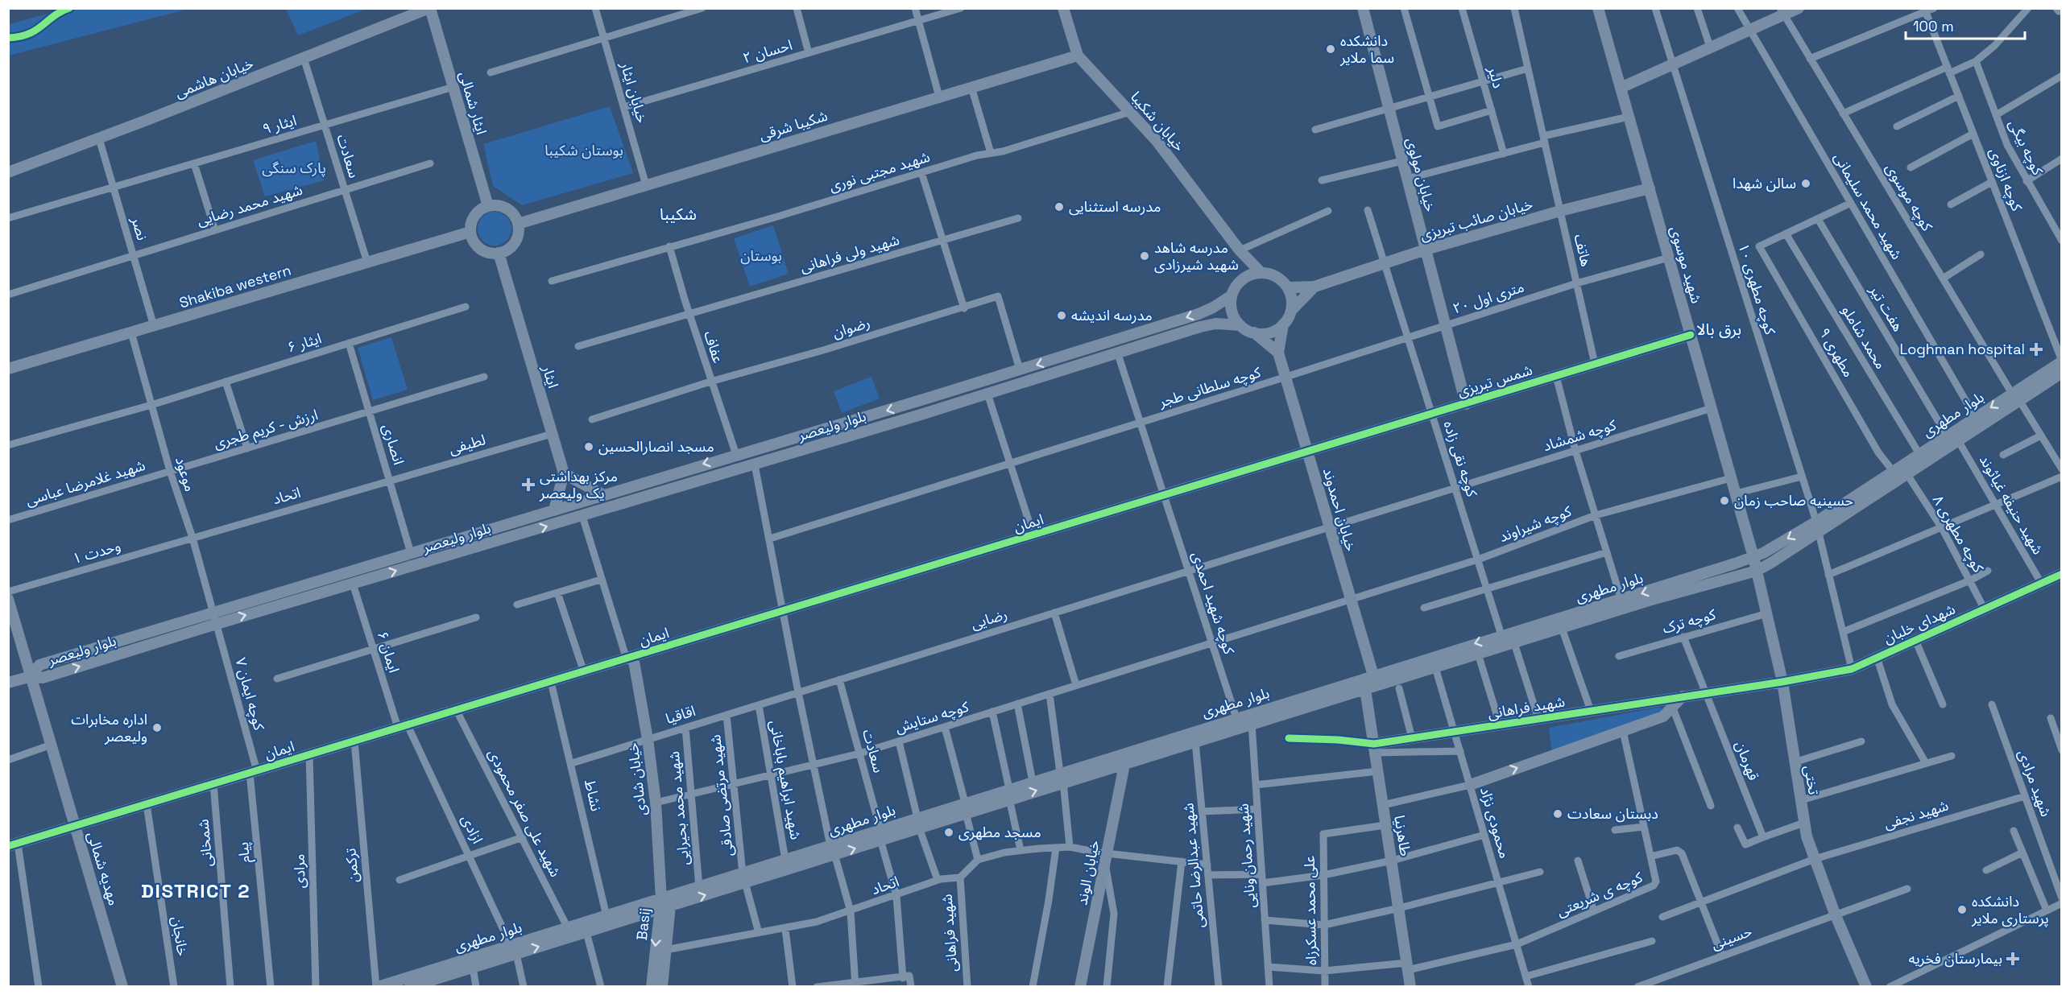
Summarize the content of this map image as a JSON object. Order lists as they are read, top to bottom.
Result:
{
  "streets": {
    "main road": [
      "خیابان هاشمی",
      "ایثار شمالی",
      "خیابان شکیبا",
      "شکیبا شرقی",
      "خیابان مولوی",
      "خیابان صائب تبریزی",
      "شهید موسوی",
      "Shakiba western",
      "ایثار",
      "شمس تبریزی",
      "بلوار مطهری",
      "بلوار ولیعصر",
      "خیابان احمدوند",
      "ایمان",
      "شهدای خلبان",
      "شهید فراهانی",
      "خیابان شادی",
      "تختی",
      "طاهرنیا",
      "مهدیه شمالی",
      "خیابان الوند",
      "Basij"
    ],
    "street": [
      "احسان ۲",
      "دلیر",
      "خیابان ایثار",
      "ایثار ۹",
      "کوچه بیگی",
      "سعادت",
      "شهید مجتبی نوری",
      "کوچه ازناوی",
      "کوچه موسوی",
      "شهید محمد رضایی",
      "شهید محمد سلیمانی",
      "نصر",
      "هاتف",
      "شهید ولی فراهانی",
      "کوچه مطهری ۱۰",
      "۲۰ متری اول",
      "هفت تیر",
      "رضوان",
      "محمد شاملو",
      "ایثار ۶",
      "عفاف",
      "مطهری ۹",
      "کوچه سلطانی طجر",
      "ارزش - کریم طجری",
      "کوچه شمشاد",
      "انصاری",
      "لطیفی",
      "کوچه نقی زاده",
      "موعود",
      "شهید غلامرضا عباسی",
      "اتحاد",
      "شهید حنیفه غیاثوند",
      "کوچه شیراوند",
      "کوچه مطهری ۸",
      "وحدت ۱",
      "کوچه شهید احمدی",
      "رضایی",
      "کوچه ترک",
      "ایمان ۶",
      "کوچه ایمان ۷",
      "اقاقیا",
      "کوچه ستایش",
      "قهرمان",
      "شهید ابراهیم باباخانی",
      "شهید مرادی",
      "نشاط",
      "شهید مرتضی صادقی",
      "شهید محمد بحیرایی",
      "شهید علی صفر محمودی",
      "شهید نجفی",
      "محمودی نژاد",
      "ازادی",
      "شمخانی",
      "پیام",
      "شهید رحمان ونایی",
      "ترکمن",
      "شهید عبدالرضا حاتمی",
      "مرادی",
      "کوچه ی شریعتی",
      "علی محمد عسکرزاه",
      "خانجان",
      "حسینی"
    ]
  },
  "crossings": [
    ["احسان ۲", "خیابان ایثار"],
    ["خیابان هاشمی", "ایثار شمالی"],
    ["خیابان هاشمی", "سعادت"],
    ["خیابان هاشمی", "نصر"],
    ["خیابان ایثار", "شکیبا شرقی"],
    ["ایثار شمالی", "ایثار ۹"],
    ["ایثار شمالی", "شکیبا شرقی"],
    ["ایثار شمالی", "Shakiba western"],
    ["ایثار شمالی", "ایثار"],
    ["خیابان شکیبا", "شکیبا شرقی"],
    ["خیابان شکیبا", "شهید مجتبی نوری"],
    ["خیابان شکیبا", "بلوار ولیعصر"],
    ["ایثار ۹", "سعادت"],
    ["ایثار ۹", "نصر"],
    ["شکیبا شرقی", "Shakiba western"],
    ["شکیبا شرقی", "ایثار"],
    ["سعادت", "شهید محمد رضایی"],
    ["سعادت", "Shakiba western"],
    ["سعادت", "بلوار مطهری"],
    ["سعادت", "اتحاد"],
    ["سعادت", "رضایی"],
    ["سعادت", "کوچه ستایش"],
    ["شهید مجتبی نوری", "عفاف"],
    ["خیابان مولوی", "خیابان صائب تبریزی"],
    ["خیابان مولوی", "۲۰ متری اول"],
    ["خیابان مولوی", "شمس تبریزی"],
    ["کوچه ازناوی", "بلوار مطهری"],
    ["کوچه موسوی", "بلوار مطهری"],
    ["شهید محمد رضایی", "نصر"],
    ["شهید محمد سلیمانی", "بلوار مطهری"],
    ["خیابان صائب تبریزی", "هاتف"],
    ["خیابان صائب تبریزی", "شهید موسوی"],
    ["خیابان صائب تبریزی", "کوچه نقی زاده"],
    ["نصر", "Shakiba western"],
    ["هاتف", "۲۰ متری اول"],
    ["هاتف", "شمس تبریزی"],
    ["شهید ولی فراهانی", "عفاف"],
    ["شهید موسوی", "۲۰ متری اول"],
    ["شهید موسوی", "شمس تبریزی"],
    ["شهید موسوی", "بلوار مطهری"],
    ["شهید موسوی", "کوچه شمشاد"],
    ["شهید موسوی", "کوچه شیراوند"],
    ["شهید موسوی", "تختی"],
    ["Shakiba western", "ایثار"],
    ["Shakiba western", "موعود"],
    ["کوچه مطهری ۱۰", "بلوار مطهری"],
    ["کوچه مطهری ۱۰", "شهدای خلبان"],
    ["۲۰ متری اول", "کوچه سلطانی طجر"],
    ["۲۰ متری اول", "کوچه نقی زاده"],
    ["۲۰ متری اول", "خیابان احمدوند"],
    ["هفت تیر", "بلوار مطهری"],
    ["رضوان", "عفاف"],
    ["رضوان", "بلوار ولیعصر"],
    ["محمد شاملو", "مطهری ۹"],
    ["محمد شاملو", "بلوار مطهری"],
    ["ایثار ۶", "انصاری"],
    ["ایثار ۶", "موعود"],
    ["عفاف", "بلوار ولیعصر"],
    ["مطهری ۹", "بلوار مطهری"],
    ["ایثار", "لطیفی"],
    ["شمس تبریزی", "کوچه نقی زاده"],
    ["شمس تبریزی", "خیابان احمدوند"],
    ["شمس تبریزی", "ایمان"],
    ["کوچه سلطانی طجر", "خیابان احمدوند"],
    ["کوچه سلطانی طجر", "کوچه شهید احمدی"],
    ["بلوار مطهری", "کوچه نقی زاده"],
    ["بلوار مطهری", "شهید حنیفه غیاثوند"],
    ["بلوار مطهری", "خیابان احمدوند"],
    ["بلوار مطهری", "کوچه مطهری ۸"],
    ["بلوار مطهری", "کوچه شهید احمدی"],
    ["بلوار مطهری", "خیابان شادی"],
    ["بلوار مطهری", "شهید ابراهیم باباخانی"],
    ["بلوار مطهری", "تختی"],
    ["بلوار مطهری", "نشاط"],
    ["بلوار مطهری", "شهید مرتضی صادقی"],
    ["بلوار مطهری", "شهید محمد بحیرایی"],
    ["بلوار مطهری", "شهید علی صفر محمودی"],
    ["بلوار مطهری", "محمودی نژاد"],
    ["بلوار مطهری", "ازادی"],
    ["بلوار مطهری", "طاهرنیا"],
    ["بلوار مطهری", "شهید رحمان ونایی"],
    ["بلوار مطهری", "ترکمن"],
    ["بلوار مطهری", "شهید عبدالرضا حاتمی"],
    ["بلوار مطهری", "خیابان الوند"],
    ["بلوار مطهری", "Basij"],
    ["بلوار ولیعصر", "انصاری"],
    ["بلوار ولیعصر", "موعود"],
    ["بلوار ولیعصر", "کوچه شهید احمدی"],
    ["بلوار ولیعصر", "ایمان ۶"],
    ["بلوار ولیعصر", "کوچه ایمان ۷"],
    ["بلوار ولیعصر", "مهدیه شمالی"],
    ["ارزش - کریم طجری", "انصاری"],
    ["ارزش - کریم طجری", "موعود"],
    ["ارزش - کریم طجری", "شهید غلامرضا عباسی"],
    ["کوچه شمشاد", "کوچه نقی زاده"],
    ["کوچه شمشاد", "خیابان احمدوند"],
    ["کوچه شمشاد", "رضایی"],
    ["انصاری", "لطیفی"],
    ["انصاری", "اتحاد"],
    ["لطیفی", "اتحاد"],
    ["کوچه نقی زاده", "کوچه شیراوند"],
    ["موعود", "شهید غلامرضا عباسی"],
    ["موعود", "اتحاد"],
    ["موعود", "وحدت ۱"],
    ["موعود", "کوچه ایمان ۷"],
    ["اتحاد", "وحدت ۱"],
    ["اتحاد", "شهید فراهانی"],
    ["اتحاد", "شهید مرتضی صادقی"],
    ["اتحاد", "Basij"],
    ["شهید حنیفه غیاثوند", "شهدای خلبان"],
    ["خیابان احمدوند", "ایمان"],
    ["خیابان احمدوند", "کوچه شیراوند"],
    ["خیابان احمدوند", "رضایی"],
    ["ایمان", "کوچه شهید احمدی"],
    ["ایمان", "ایمان ۶"],
    ["ایمان", "کوچه ایمان ۷"],
    ["ایمان", "خیابان شادی"],
    ["ایمان", "نشاط"],
    ["ایمان", "شهید علی صفر محمودی"],
    ["ایمان", "ازادی"],
    ["ایمان", "شمخانی"],
    ["ایمان", "پیام"],
    ["ایمان", "ترکمن"],
    ["ایمان", "مهدیه شمالی"],
    ["ایمان", "مرادی"],
    ["ایمان", "خانجان"],
    ["کوچه شیراوند", "کوچه شهید احمدی"],
    ["کوچه شیراوند", "کوچه ستایش"],
    ["کوچه مطهری ۸", "شهدای خلبان"],
    ["کوچه شهید احمدی", "رضایی"],
    ["کوچه شهید احمدی", "کوچه ستایش"],
    ["رضایی", "اقاقیا"],
    ["کوچه ترک", "قهرمان"],
    ["کوچه ترک", "تختی"],
    ["شهدای خلبان", "شهید فراهانی"],
    ["شهدای خلبان", "قهرمان"],
    ["شهدای خلبان", "تختی"],
    ["ایمان ۶", "ازادی"],
    ["کوچه ایمان ۷", "پیام"],
    ["شهید فراهانی", "قهرمان"],
    ["شهید فراهانی", "محمودی نژاد"],
    ["شهید فراهانی", "طاهرنیا"],
    ["اقاقیا", "خیابان شادی"],
    ["اقاقیا", "شهید ابراهیم باباخانی"],
    ["اقاقیا", "نشاط"],
    ["اقاقیا", "شهید مرتضی صادقی"],
    ["اقاقیا", "شهید محمد بحیرایی"],
    ["کوچه ستایش", "خیابان شادی"],
    ["کوچه ستایش", "شهید ابراهیم باباخانی"],
    ["کوچه ستایش", "شهید مرتضی صادقی"],
    ["کوچه ستایش", "شهید محمد بحیرایی"],
    ["خیابان شادی", "Basij"],
    ["تختی", "شهید نجفی"],
    ["تختی", "حسینی"],
    ["شهید مرادی", "شهید نجفی"],
    ["محمودی نژاد", "کوچه ی شریعتی"],
    ["طاهرنیا", "کوچه ی شریعتی"],
    ["طاهرنیا", "علی محمد عسکرزاه"],
    ["شهید رحمان ونایی", "کوچه ی شریعتی"],
    ["کوچه ی شریعتی", "علی محمد عسکرزاه"]
  ],
  "districts": ["شکیبا", "برق بالا", "DISTRICT 2"],
  "parks": ["بوستان شکیبا", "پارک سنگی", "بوستان"],
  "places": {
    "other": [
      "دانشکده سما ملایر",
      "سالن شهدا",
      "مدرسه استثنایی",
      "مدرسه شاهد شهید شیرزادی",
      "مدرسه اندیشه",
      "مسجد انصارالحسین",
      "حسینیه صاحب زمان",
      "اداره مخابرات ولیعصر",
      "دبستان سعادت",
      "مسجد مطهری",
      "دانشکده پرستاری ملایر"
    ],
    "health": ["Loghman hospital", "مرکز بهداشتی یک ولیعصر", "بیمارستان فخریه"]
  },
  "scale_bar": "100 m"
}
